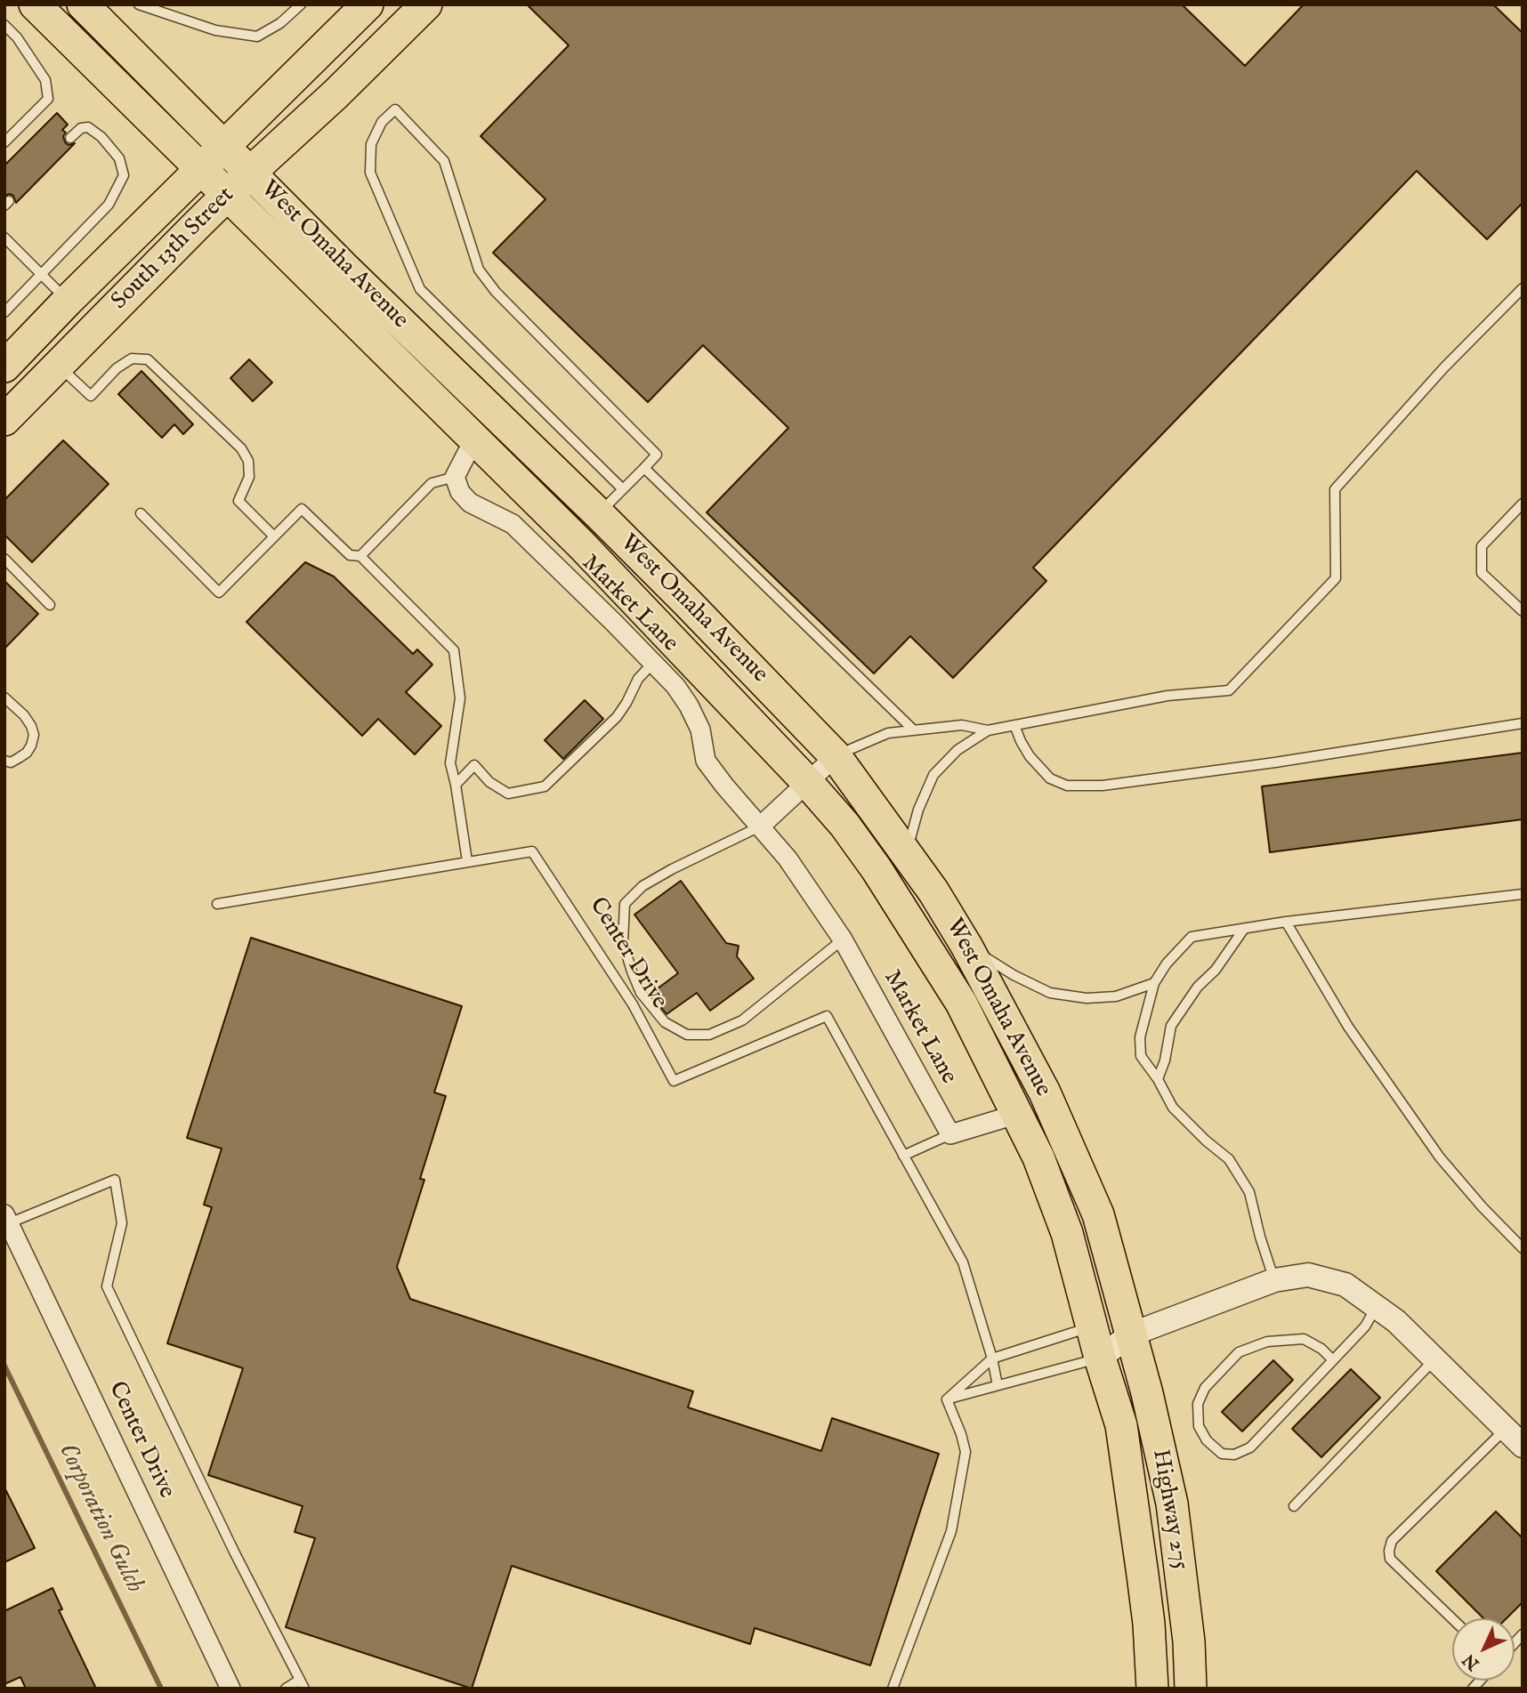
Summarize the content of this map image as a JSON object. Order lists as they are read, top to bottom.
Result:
{
  "streets": {
    "highway": ["South 13th Street", "West Omaha Avenue", "Highway 275"],
    "street": ["Market Lane", "Center Drive"]
  },
  "crossings": [
    ["South 13th Street", "West Omaha Avenue"],
    ["West Omaha Avenue", "Highway 275"]
  ],
  "water": ["Corporation Gulch"],
  "north": "bottom left"
}
